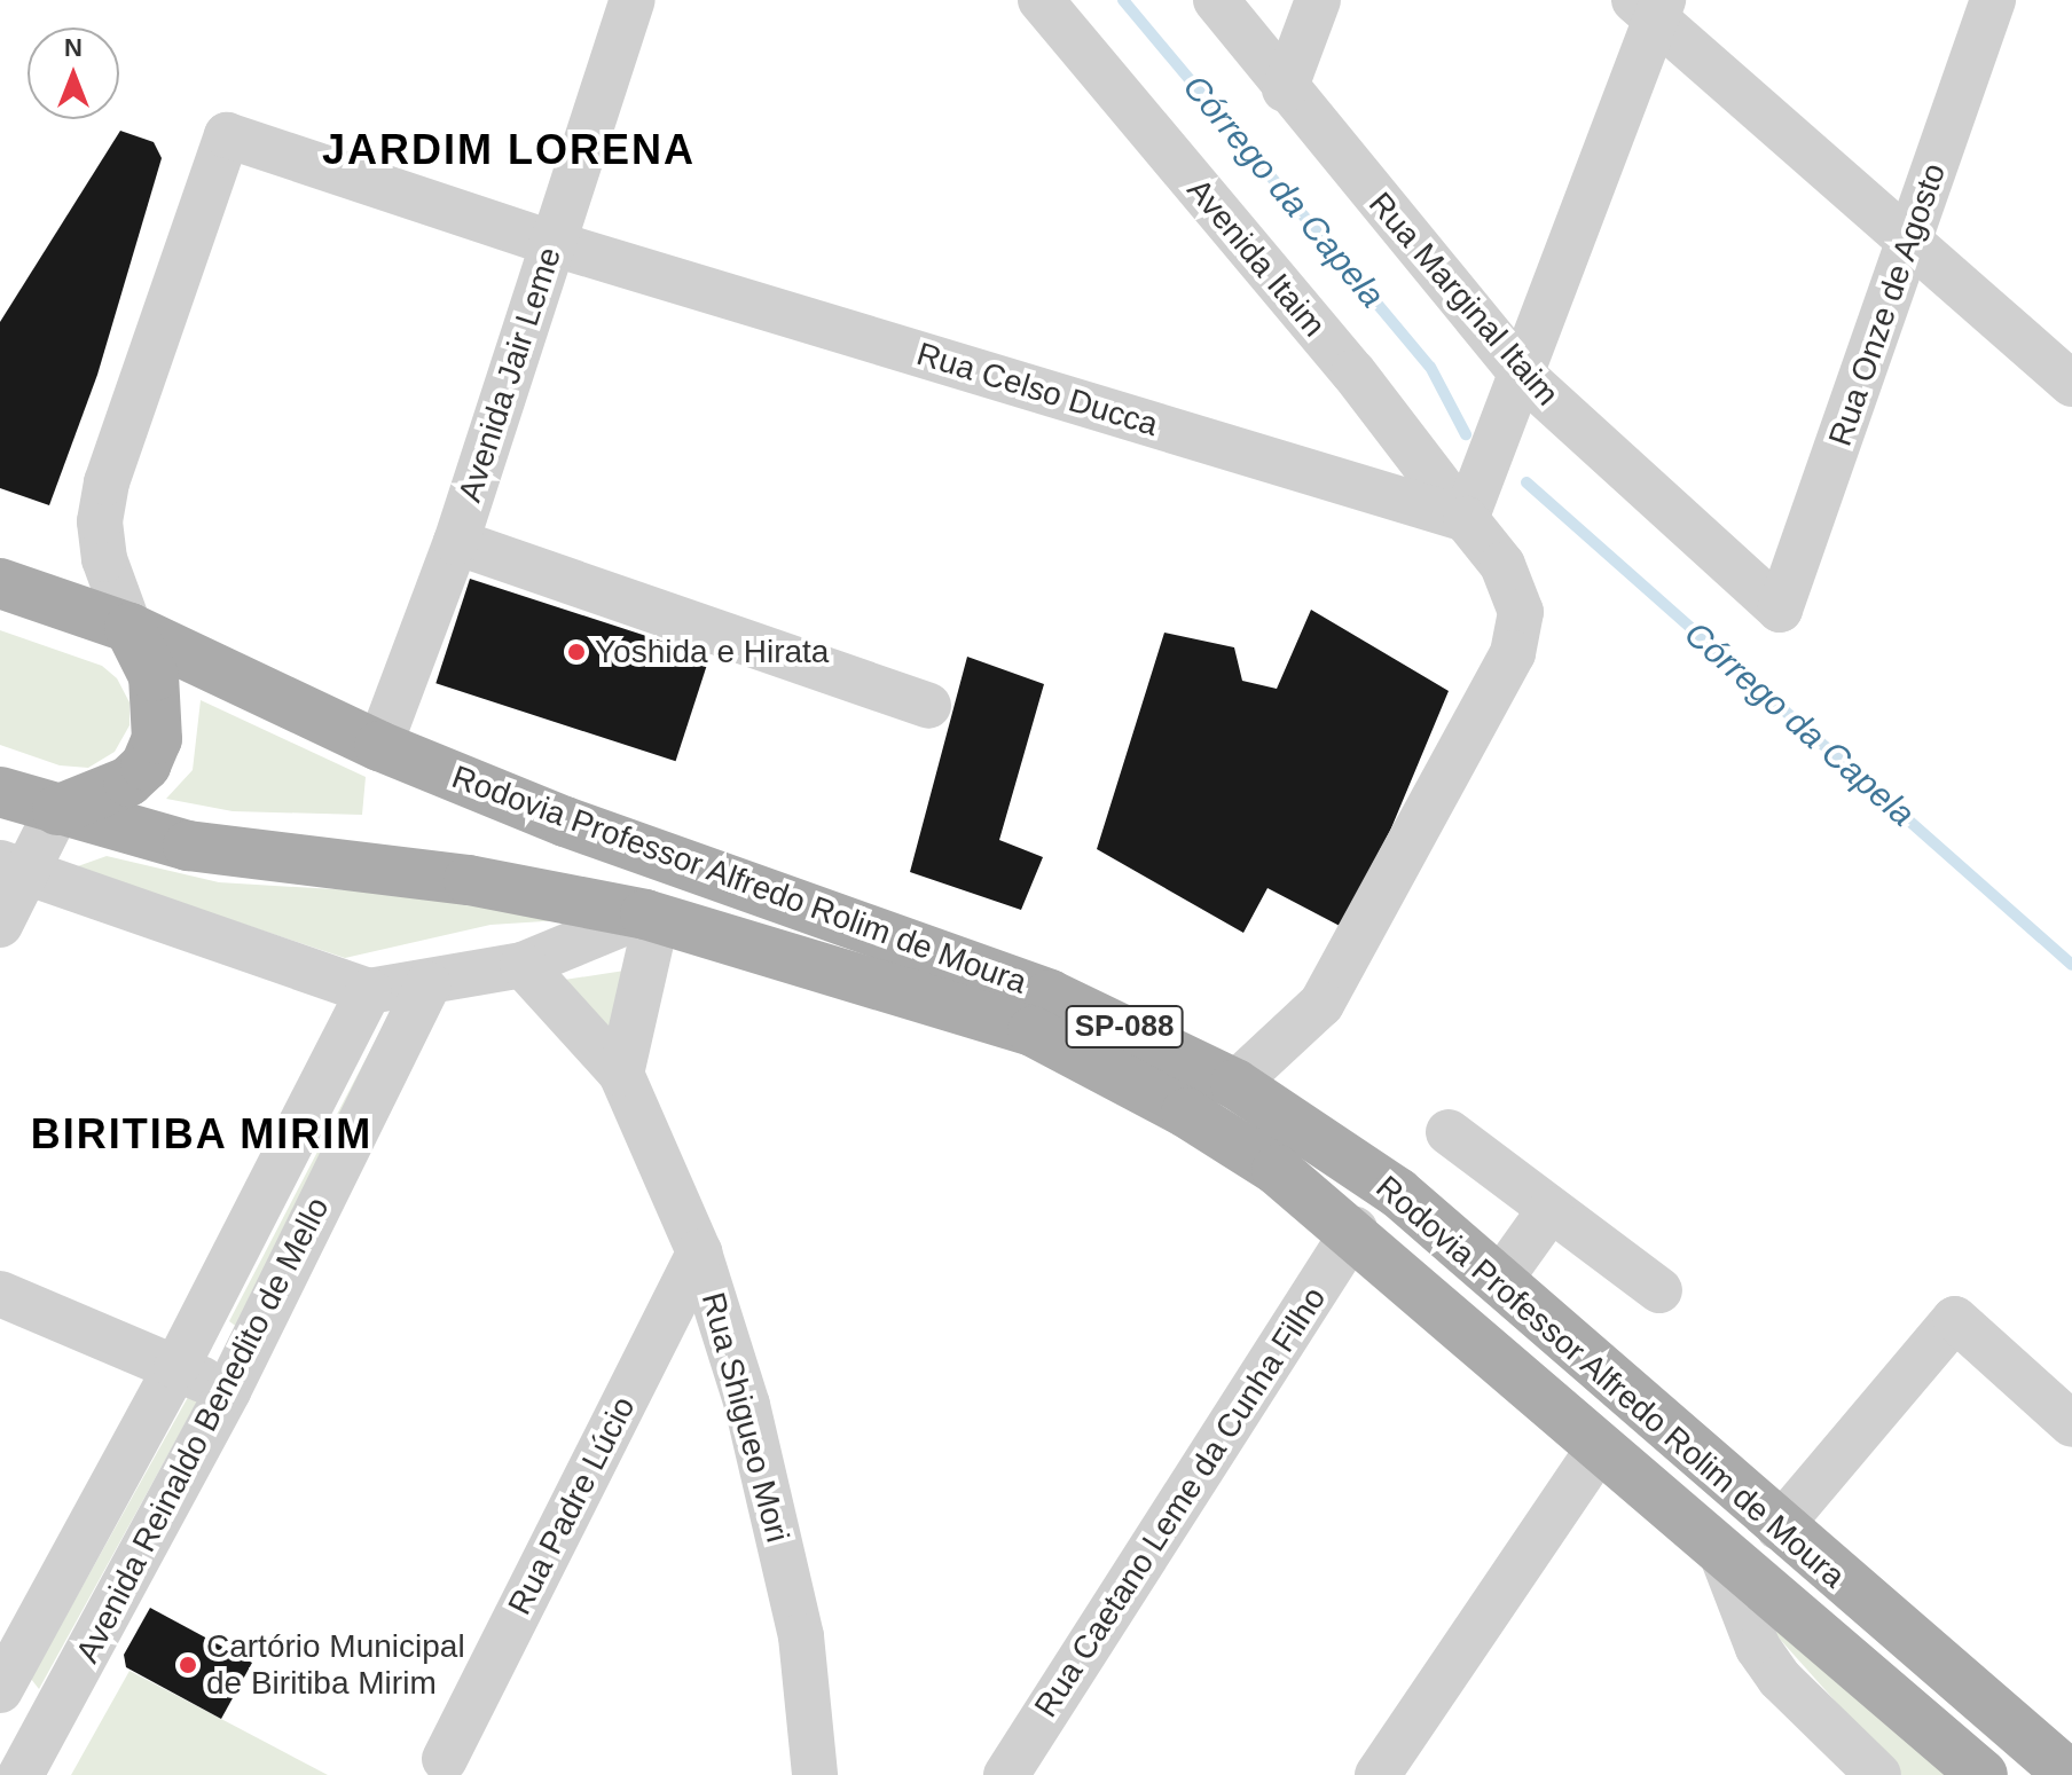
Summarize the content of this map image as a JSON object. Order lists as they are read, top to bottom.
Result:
{
  "streets": {
    "main road": ["Rodovia Professor Alfredo Rolim de Moura", "SP-088"],
    "street": [
      "Avenida Itaim",
      "Rua Marginal Itaim",
      "Rua Onze de Agosto",
      "Avenida Jair Leme",
      "Rua Celso Ducca",
      "Rua Shigueo Mori",
      "Avenida Reinaldo Benedito de Mello",
      "Rua Caetano Leme da Cunha Filho",
      "Rua Padre Lúcio"
    ]
  },
  "crossings": [
    ["Avenida Itaim", "Rua Celso Ducca"],
    ["Rua Marginal Itaim", "Rua Onze de Agosto"],
    ["Avenida Jair Leme", "Rua Celso Ducca"],
    ["Avenida Jair Leme", "Rodovia Professor Alfredo Rolim de Moura"],
    ["Rua Celso Ducca", "Rodovia Professor Alfredo Rolim de Moura"],
    ["Rodovia Professor Alfredo Rolim de Moura", "Rua Caetano Leme da Cunha Filho"],
    ["Rua Shigueo Mori", "Rua Padre Lúcio"]
  ],
  "districts": ["JARDIM LORENA", "BIRITIBA MIRIM"],
  "water": ["Córrego da Capela"],
  "places": ["Yoshida e Hirata", "Cartório Municipal de Biritiba Mirim"],
  "north": "top"
}
